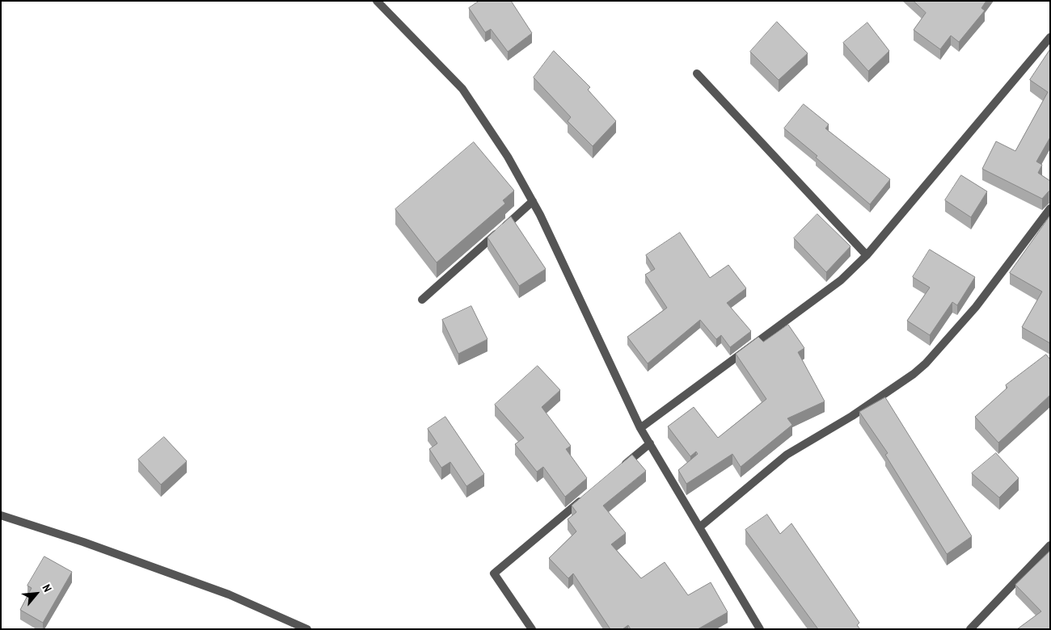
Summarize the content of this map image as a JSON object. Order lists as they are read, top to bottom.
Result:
{
  "north": "top right"
}
